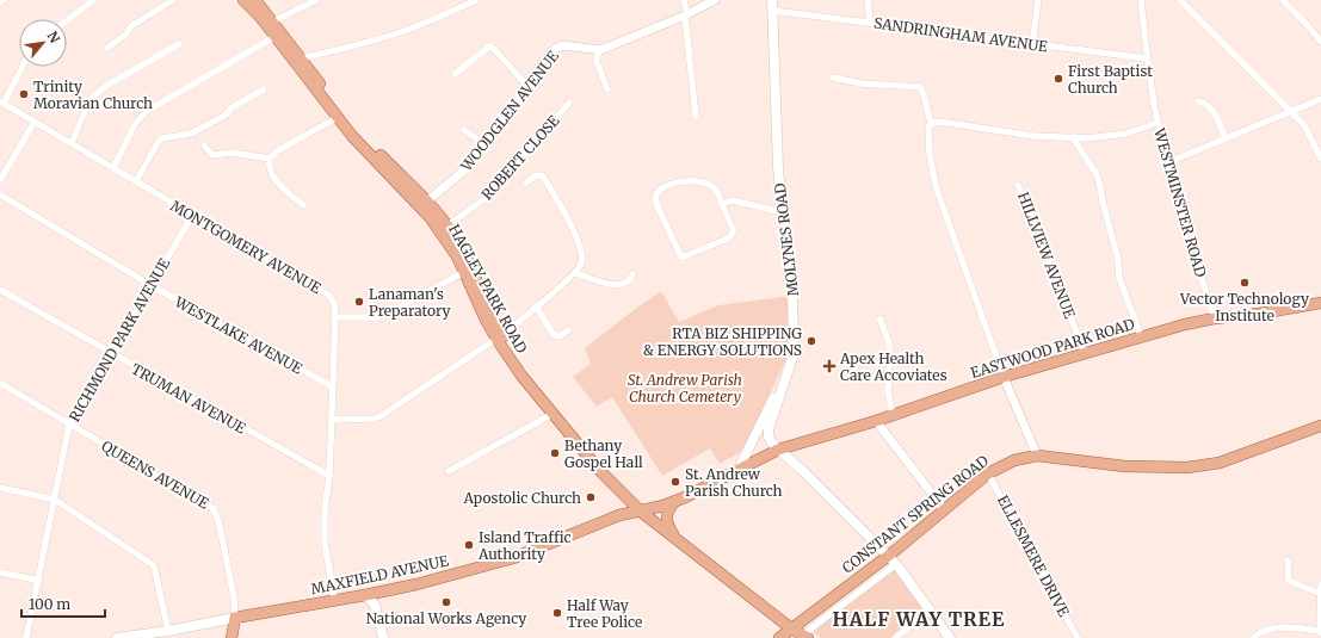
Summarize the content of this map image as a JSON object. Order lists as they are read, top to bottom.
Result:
{
  "streets": {
    "main road": [
      "MOLYNES ROAD",
      "HAGLEY PARK ROAD",
      "EASTWOOD PARK ROAD",
      "CONSTANT SPRING ROAD",
      "MAXFIELD AVENUE"
    ],
    "street": [
      "SANDRINGHAM AVENUE",
      "WOODGLEN AVENUE",
      "ROBERT CLOSE",
      "WESTMINSTER ROAD",
      "MONTGOMERY AVENUE",
      "HILLVIEW AVENUE",
      "WESTLAKE AVENUE",
      "RICHMOND PARK AVENUE",
      "TRUMAN AVENUE",
      "QUEENS AVENUE",
      "ELLESMERE DRIVE"
    ]
  },
  "crossings": [
    ["SANDRINGHAM AVENUE", "WESTMINSTER ROAD"],
    ["SANDRINGHAM AVENUE", "MOLYNES ROAD"],
    ["WOODGLEN AVENUE", "HAGLEY PARK ROAD"],
    ["ROBERT CLOSE", "HAGLEY PARK ROAD"],
    ["WESTMINSTER ROAD", "EASTWOOD PARK ROAD"],
    ["MOLYNES ROAD", "EASTWOOD PARK ROAD"],
    ["MONTGOMERY AVENUE", "WESTLAKE AVENUE"],
    ["MONTGOMERY AVENUE", "RICHMOND PARK AVENUE"],
    ["MONTGOMERY AVENUE", "TRUMAN AVENUE"],
    ["HILLVIEW AVENUE", "EASTWOOD PARK ROAD"],
    ["HAGLEY PARK ROAD", "EASTWOOD PARK ROAD"],
    ["HAGLEY PARK ROAD", "CONSTANT SPRING ROAD"],
    ["HAGLEY PARK ROAD", "MAXFIELD AVENUE"],
    ["WESTLAKE AVENUE", "RICHMOND PARK AVENUE"],
    ["RICHMOND PARK AVENUE", "TRUMAN AVENUE"],
    ["RICHMOND PARK AVENUE", "QUEENS AVENUE"],
    ["EASTWOOD PARK ROAD", "MAXFIELD AVENUE"],
    ["QUEENS AVENUE", "MAXFIELD AVENUE"],
    ["CONSTANT SPRING ROAD", "ELLESMERE DRIVE"]
  ],
  "districts": ["HALF WAY TREE"],
  "parks": ["St. Andrew Parish Church Cemetery"],
  "places": {
    "other": [
      "First Baptist Church",
      "Trinity Moravian Church",
      "Vector Technology Institute",
      "Lanaman's Preparatory",
      "RTA BIZ SHIPPING & ENERGY SOLUTIONS",
      "Bethany Gospel Hall",
      "St. Andrew Parish Church",
      "Apostolic Church",
      "Island Traffic Authority",
      "National Works Agency",
      "Half Way Tree Police"
    ],
    "health": ["Apex Health Care Accoviates"]
  },
  "scale_bar": "100 m",
  "north": "top right"
}
